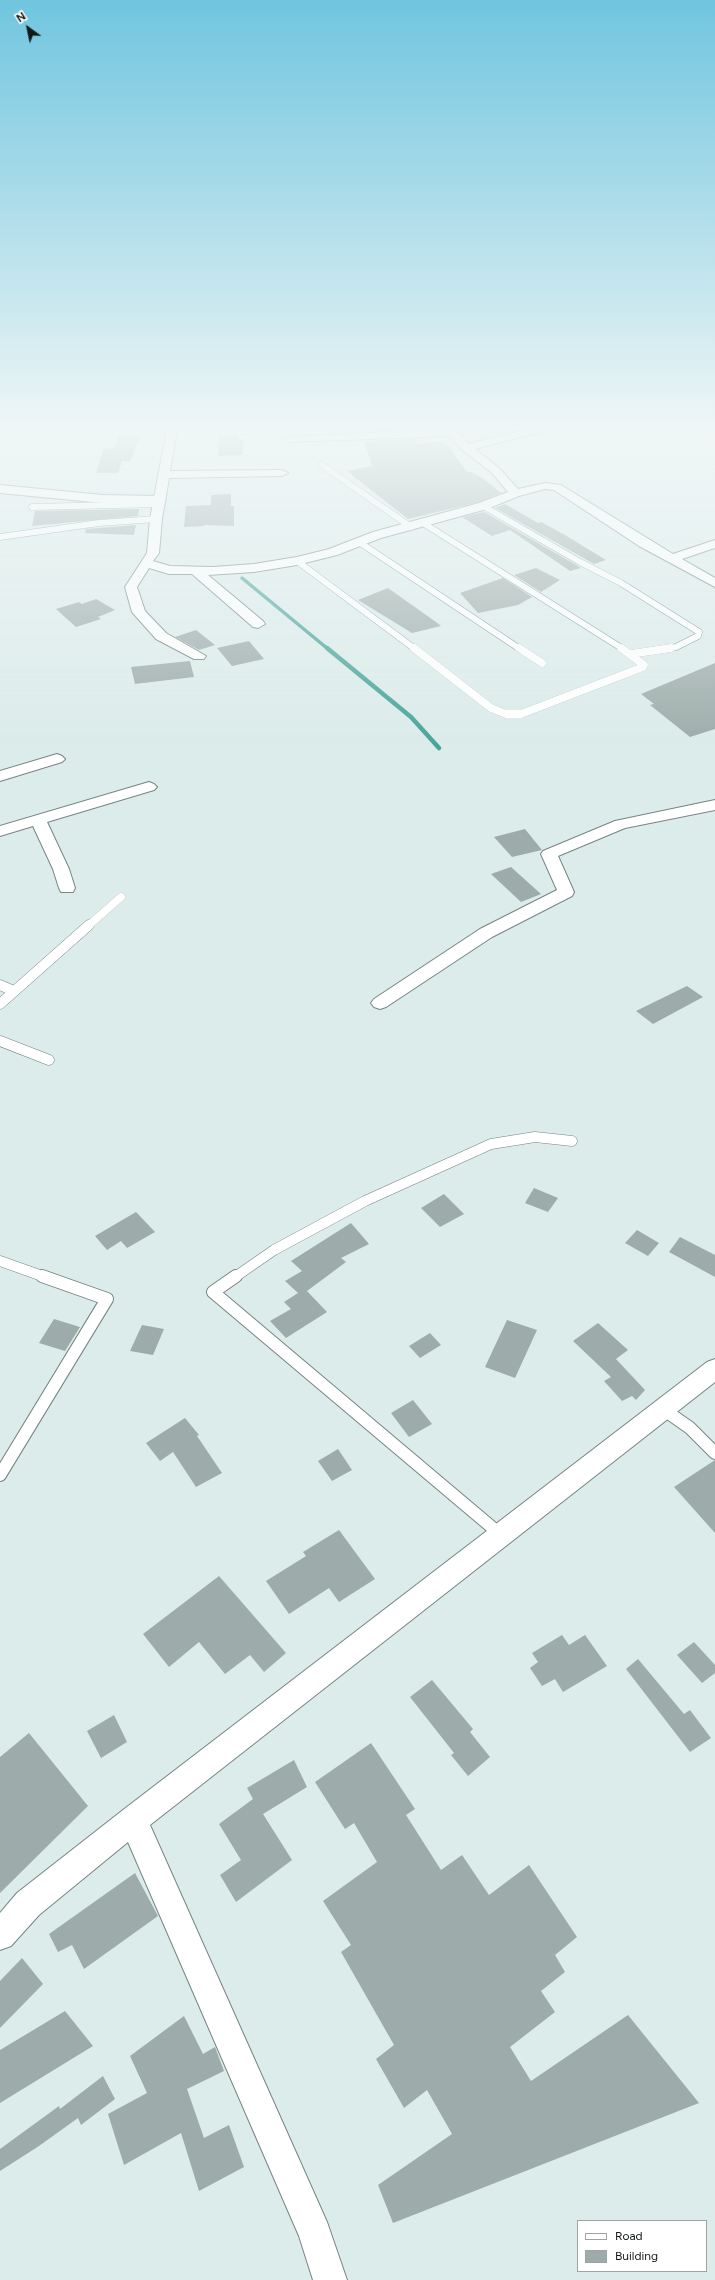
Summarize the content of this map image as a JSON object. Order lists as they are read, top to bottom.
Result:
{
  "legend": ["Road", "Building"],
  "north": "top left"
}
